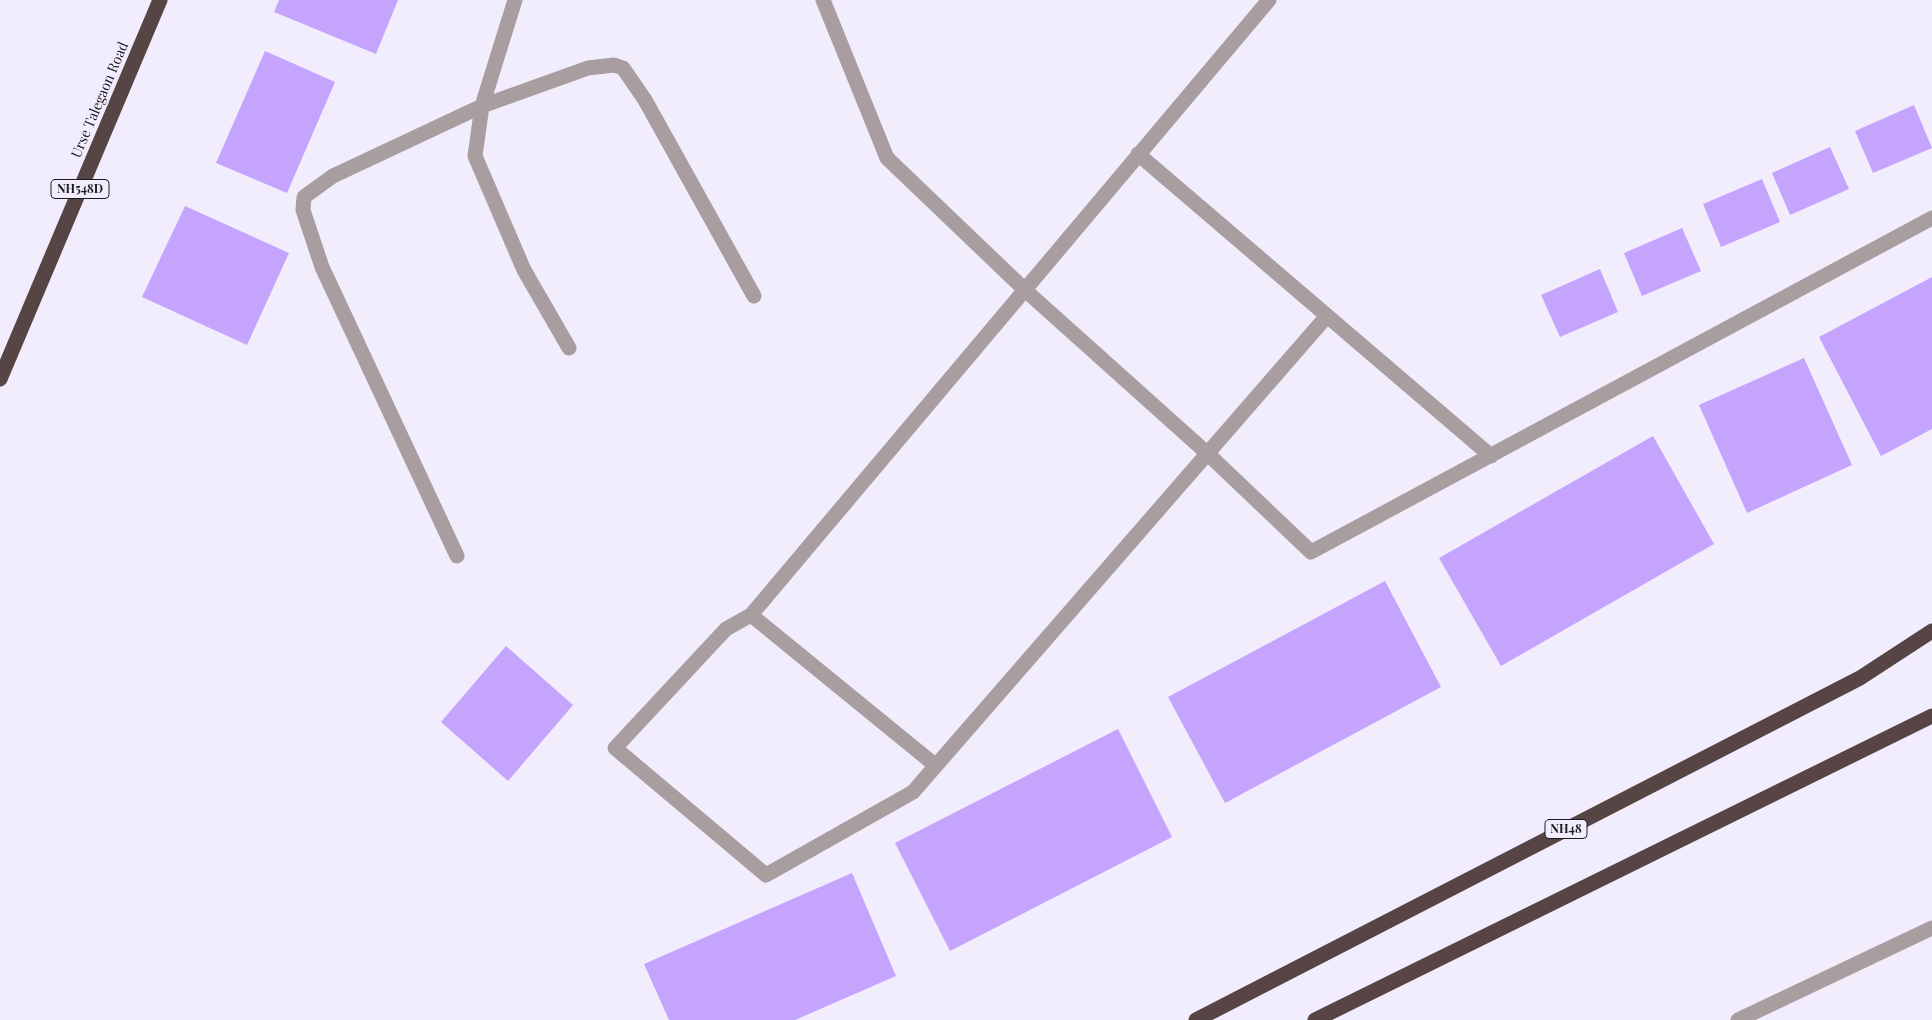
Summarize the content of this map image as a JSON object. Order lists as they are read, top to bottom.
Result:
{
  "streets": {
    "highway": ["Urse Talegaon Road", "NH548D", "NH48"]
  }
}
